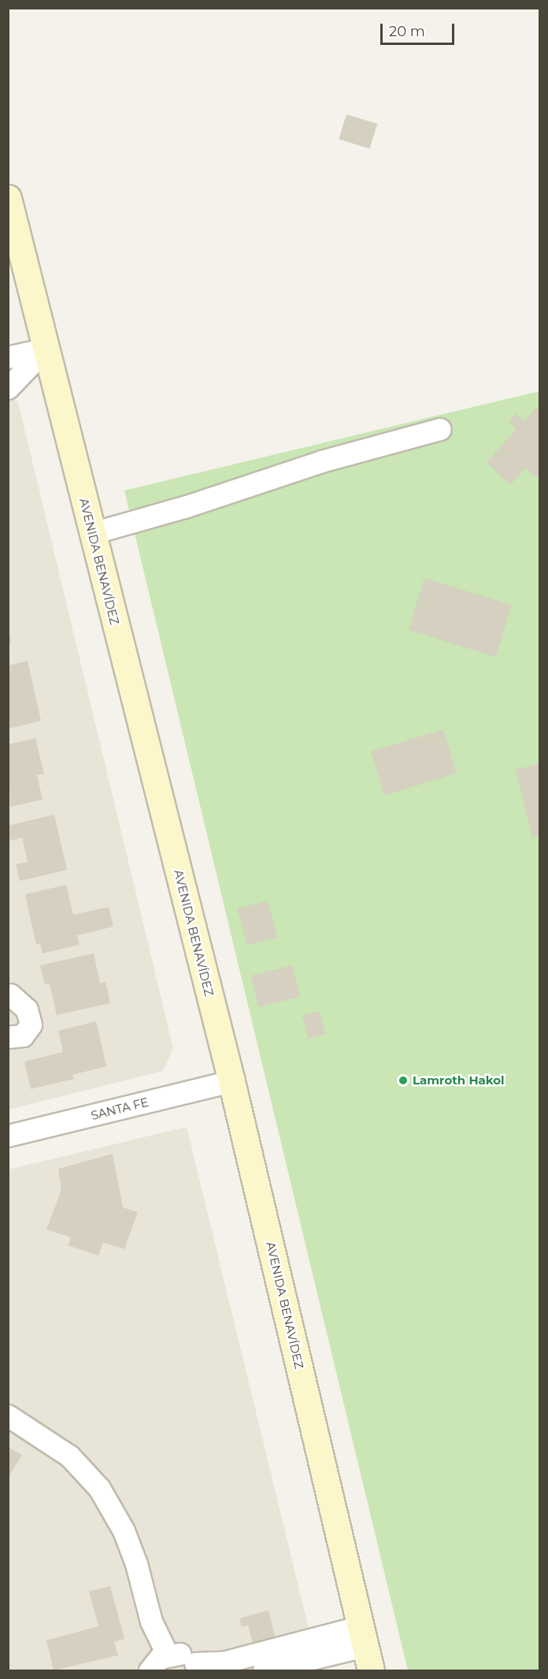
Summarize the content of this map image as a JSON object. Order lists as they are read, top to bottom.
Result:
{
  "streets": {
    "main road": ["AVENIDA BENAVÍDEZ"],
    "street": ["SANTA FE"]
  },
  "crossings": [
    ["AVENIDA BENAVÍDEZ", "SANTA FE"]
  ],
  "places": ["Lamroth Hakol"],
  "scale_bar": "20 m"
}
